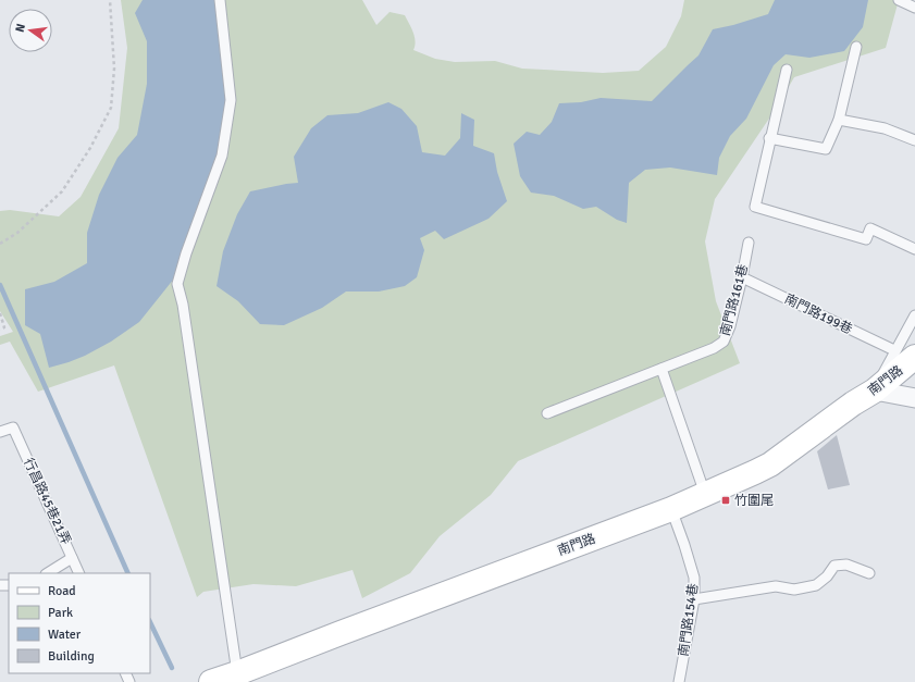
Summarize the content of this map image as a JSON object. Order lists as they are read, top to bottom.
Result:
{
  "streets": {
    "street": ["南門路"],
    "lane": [
      "南門路161巷",
      "南門路199巷",
      "行昌路45巷21弄",
      "南門路154巷"
    ]
  },
  "crossings": [
    ["南門路161巷", "南門路199巷"],
    ["南門路199巷", "南門路"],
    ["南門路", "南門路154巷"]
  ],
  "places": {
    "transit": ["竹圍尾"]
  },
  "legend": [
    "Road",
    "Park",
    "Water",
    "Building"
  ],
  "north": "left"
}
